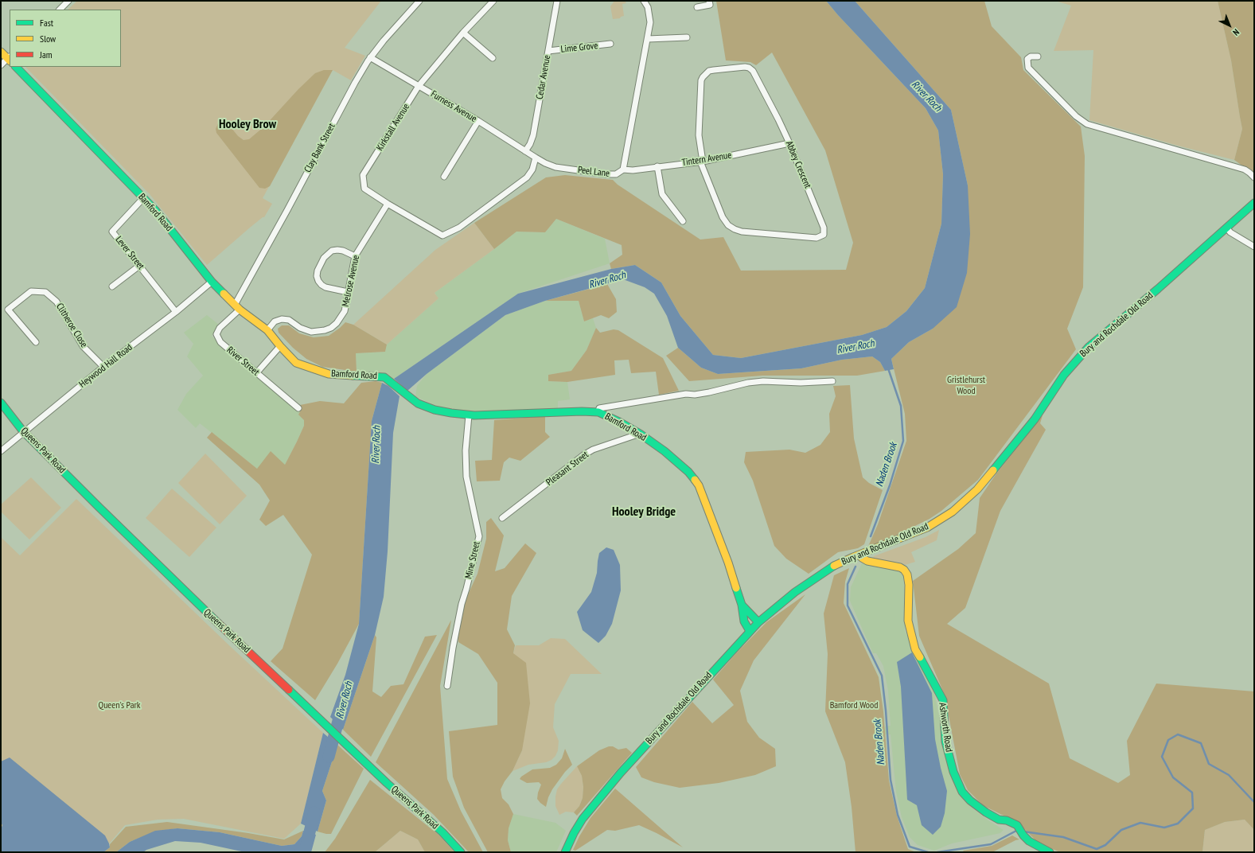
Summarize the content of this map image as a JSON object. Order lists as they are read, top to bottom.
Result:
{
  "streets": {
    "street": [
      "Lime Grove",
      "Cedar Avenue",
      "Furness Avenue",
      "Kirkstall Avenue",
      "Clay Bank Street",
      "Tintern Avenue",
      "Abbey Crescent",
      "Peel Lane",
      "Bamford Road",
      "Lever Street",
      "Melrose Avenue",
      "Bury and Rochdale Old Road",
      "Clitheroe Close",
      "River Street",
      "Heywood Hall Road",
      "Queens Park Road",
      "Pleasant Street",
      "Mine Street",
      "Ashworth Road"
    ]
  },
  "crossings": [
    ["Lime Grove", "Cedar Avenue"],
    ["Cedar Avenue", "Furness Avenue"],
    ["Furness Avenue", "Kirkstall Avenue"],
    ["Furness Avenue", "Clay Bank Street"],
    ["Furness Avenue", "Peel Lane"],
    ["Kirkstall Avenue", "Peel Lane"],
    ["Kirkstall Avenue", "Melrose Avenue"],
    ["Clay Bank Street", "Bamford Road"],
    ["Clay Bank Street", "River Street"],
    ["Tintern Avenue", "Abbey Crescent"],
    ["Tintern Avenue", "Peel Lane"],
    ["Bamford Road", "Lever Street"],
    ["Bamford Road", "Melrose Avenue"],
    ["Bamford Road", "Bury and Rochdale Old Road"],
    ["Bamford Road", "River Street"],
    ["Bamford Road", "Heywood Hall Road"],
    ["Bamford Road", "Pleasant Street"],
    ["Bamford Road", "Mine Street"],
    ["Lever Street", "Heywood Hall Road"],
    ["Bury and Rochdale Old Road", "Ashworth Road"],
    ["Clitheroe Close", "Heywood Hall Road"],
    ["Heywood Hall Road", "Queens Park Road"]
  ],
  "districts": ["Hooley Brow", "Hooley Bridge"],
  "water": ["River Roch", "Naden Brook"],
  "parks": ["Gristlehurst Wood", "Queen's Park", "Bamford Wood"],
  "legend": ["Fast", "Slow", "Jam"],
  "north": "bottom right"
}
